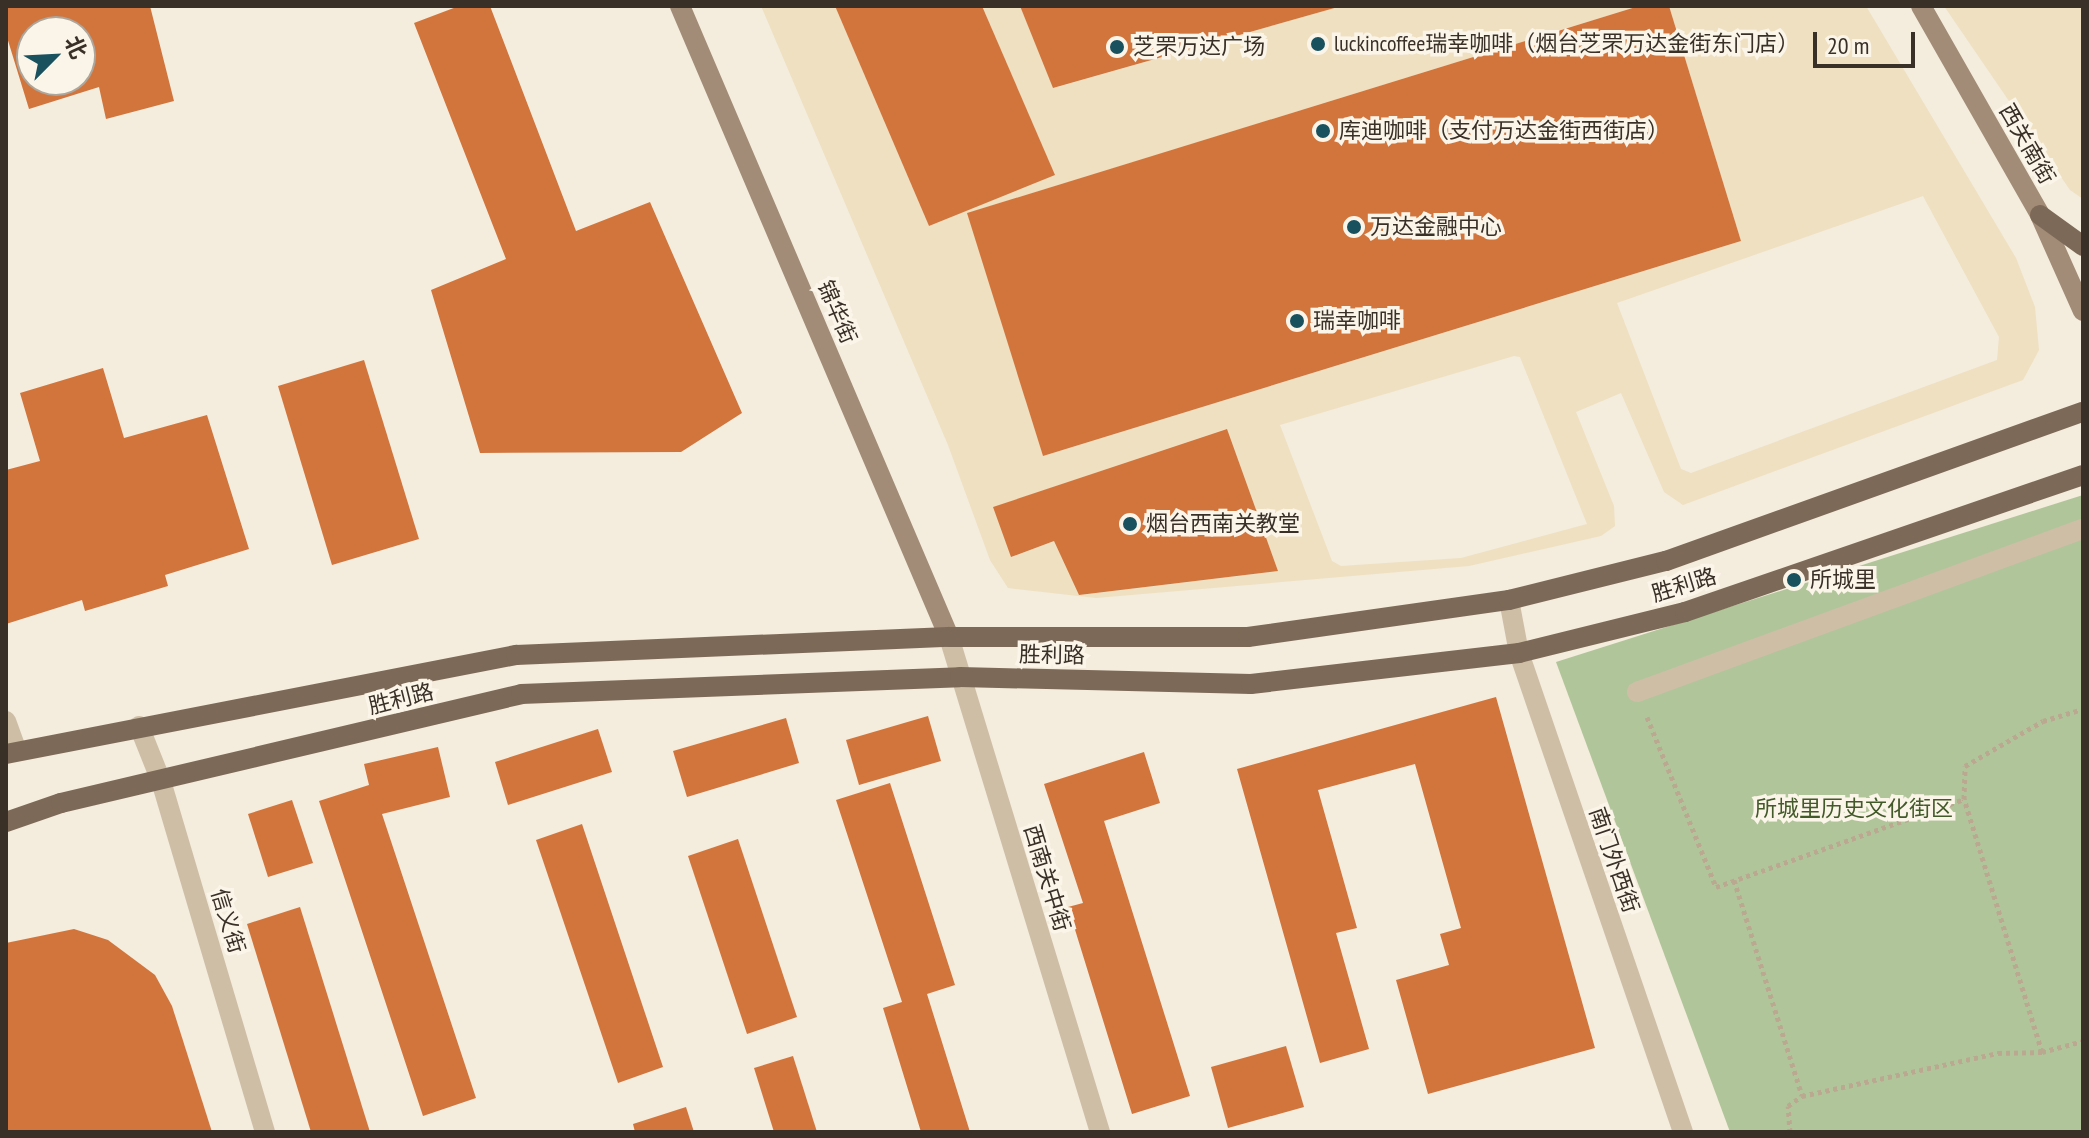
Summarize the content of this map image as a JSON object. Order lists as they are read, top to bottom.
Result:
{
  "streets": {
    "main road": ["胜利路"],
    "street": [
      "西关南街",
      "锦华街",
      "南门外西街",
      "西南关中街",
      "信义街"
    ]
  },
  "crossings": [
    ["锦华街", "胜利路"],
    ["锦华街", "西南关中街"],
    ["胜利路", "南门外西街"],
    ["胜利路", "西南关中街"],
    ["胜利路", "信义街"]
  ],
  "parks": ["所城里历史文化街区"],
  "places": [
    "luckincoffee瑞幸咖啡（烟台芝罘万达金街东门店）",
    "芝罘万达广场",
    "库迪咖啡（支付万达金街西街店）",
    "万达金融中心",
    "瑞幸咖啡",
    "烟台西南关教堂",
    "所城里"
  ],
  "scale_bar": "20 m",
  "north": "top right"
}
